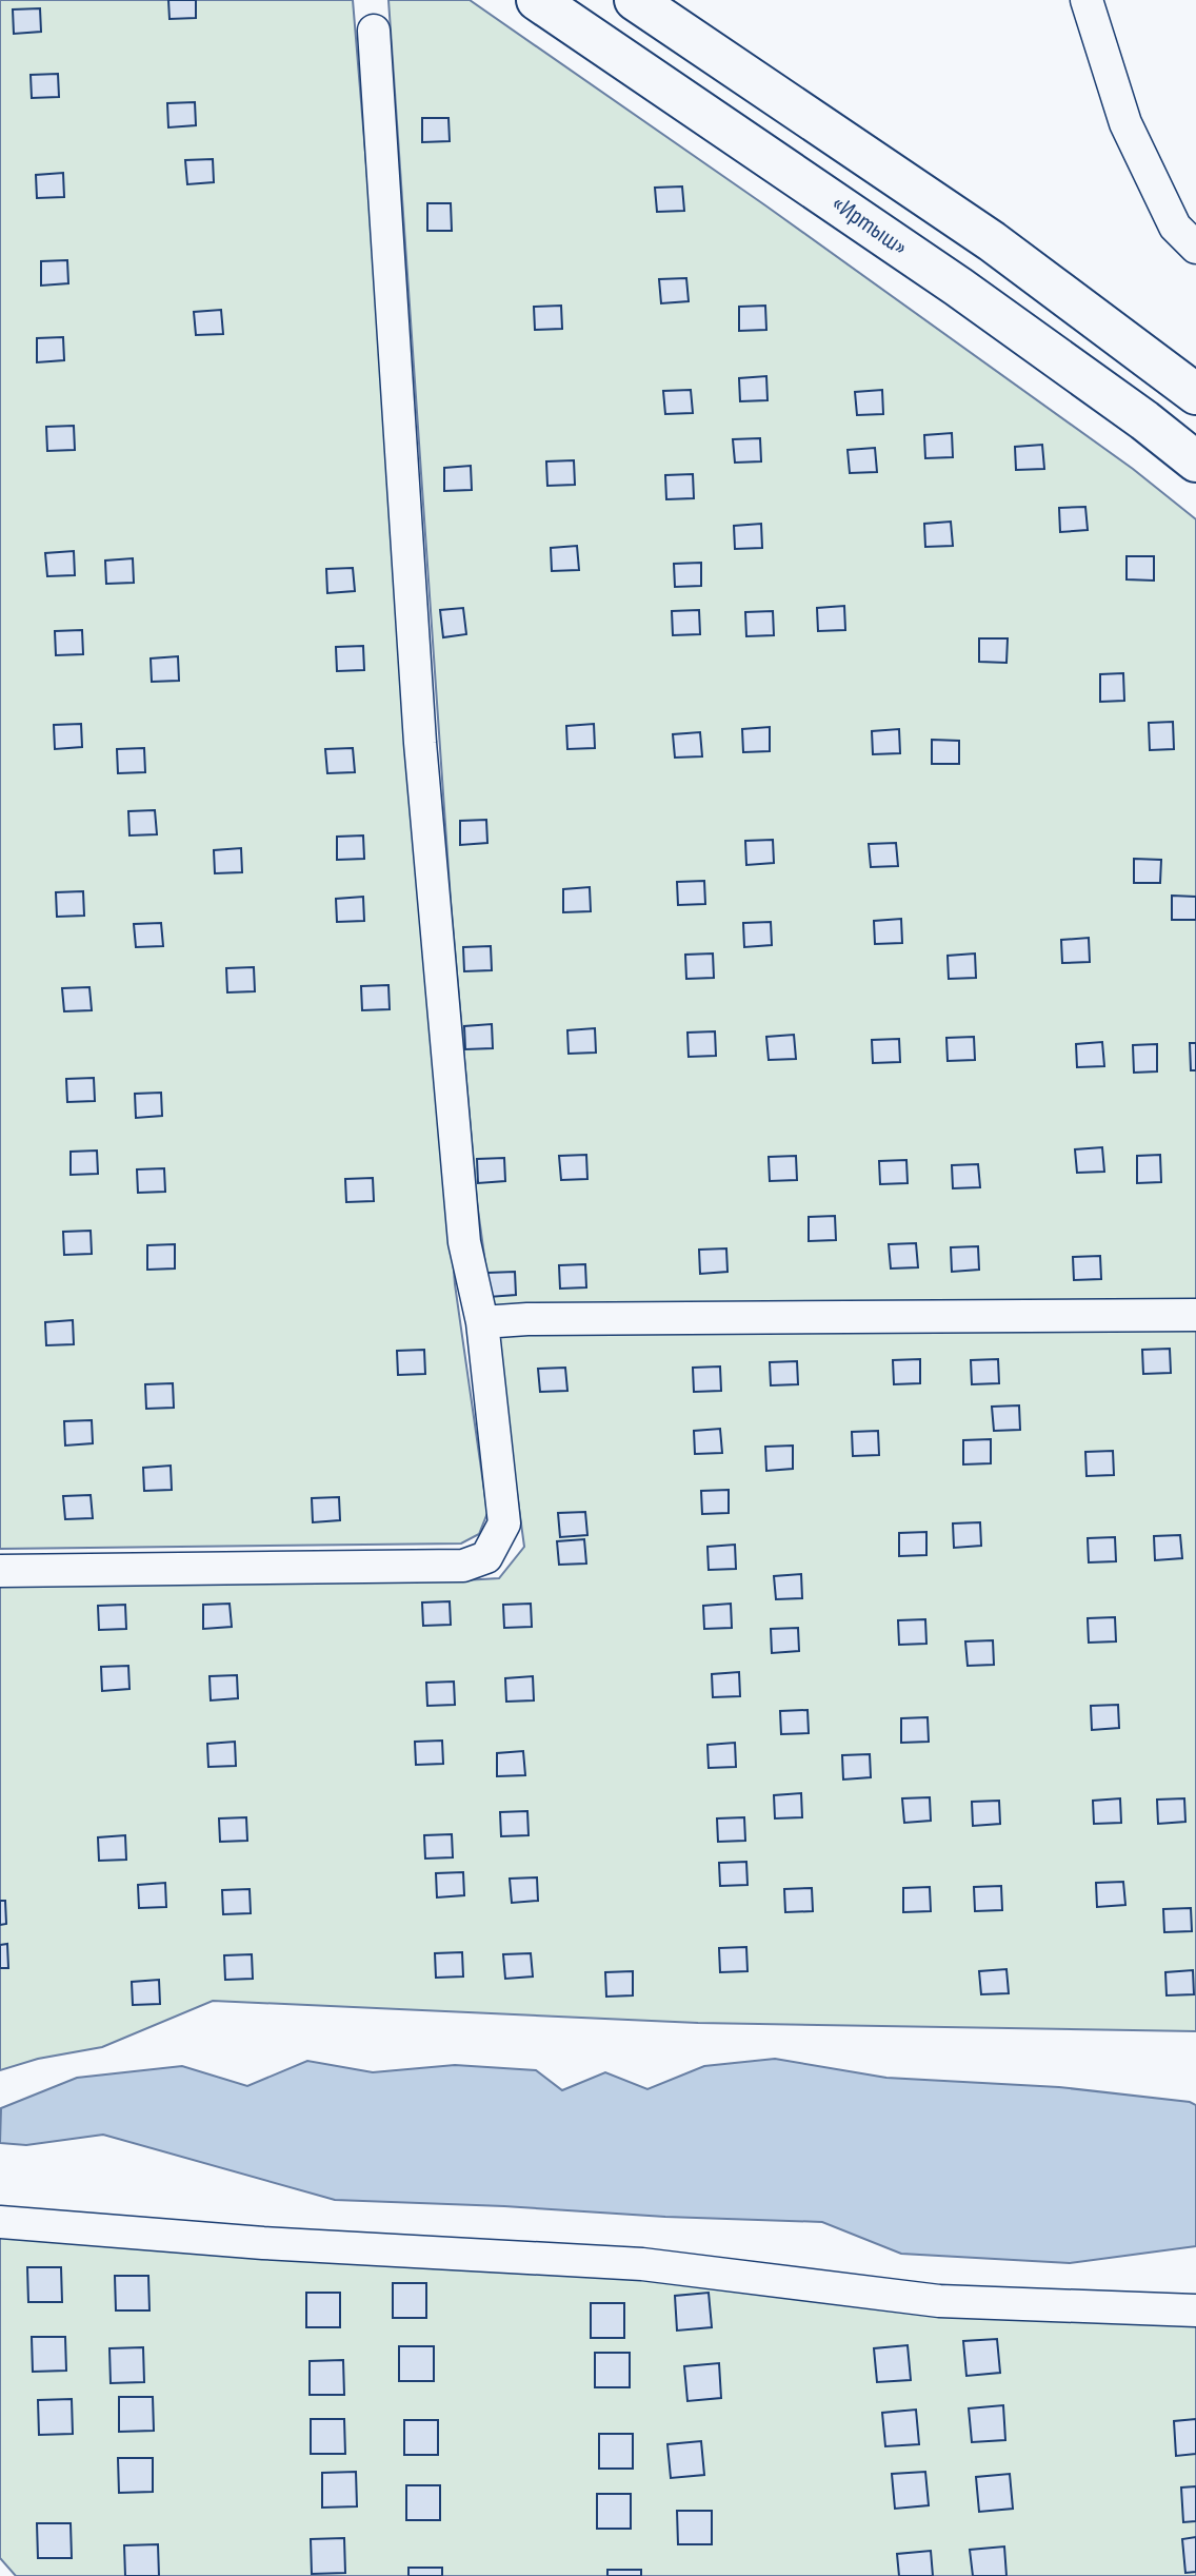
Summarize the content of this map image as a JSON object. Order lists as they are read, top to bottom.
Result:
{
  "streets": {
    "highway": ["«Иртыш»"]
  }
}
